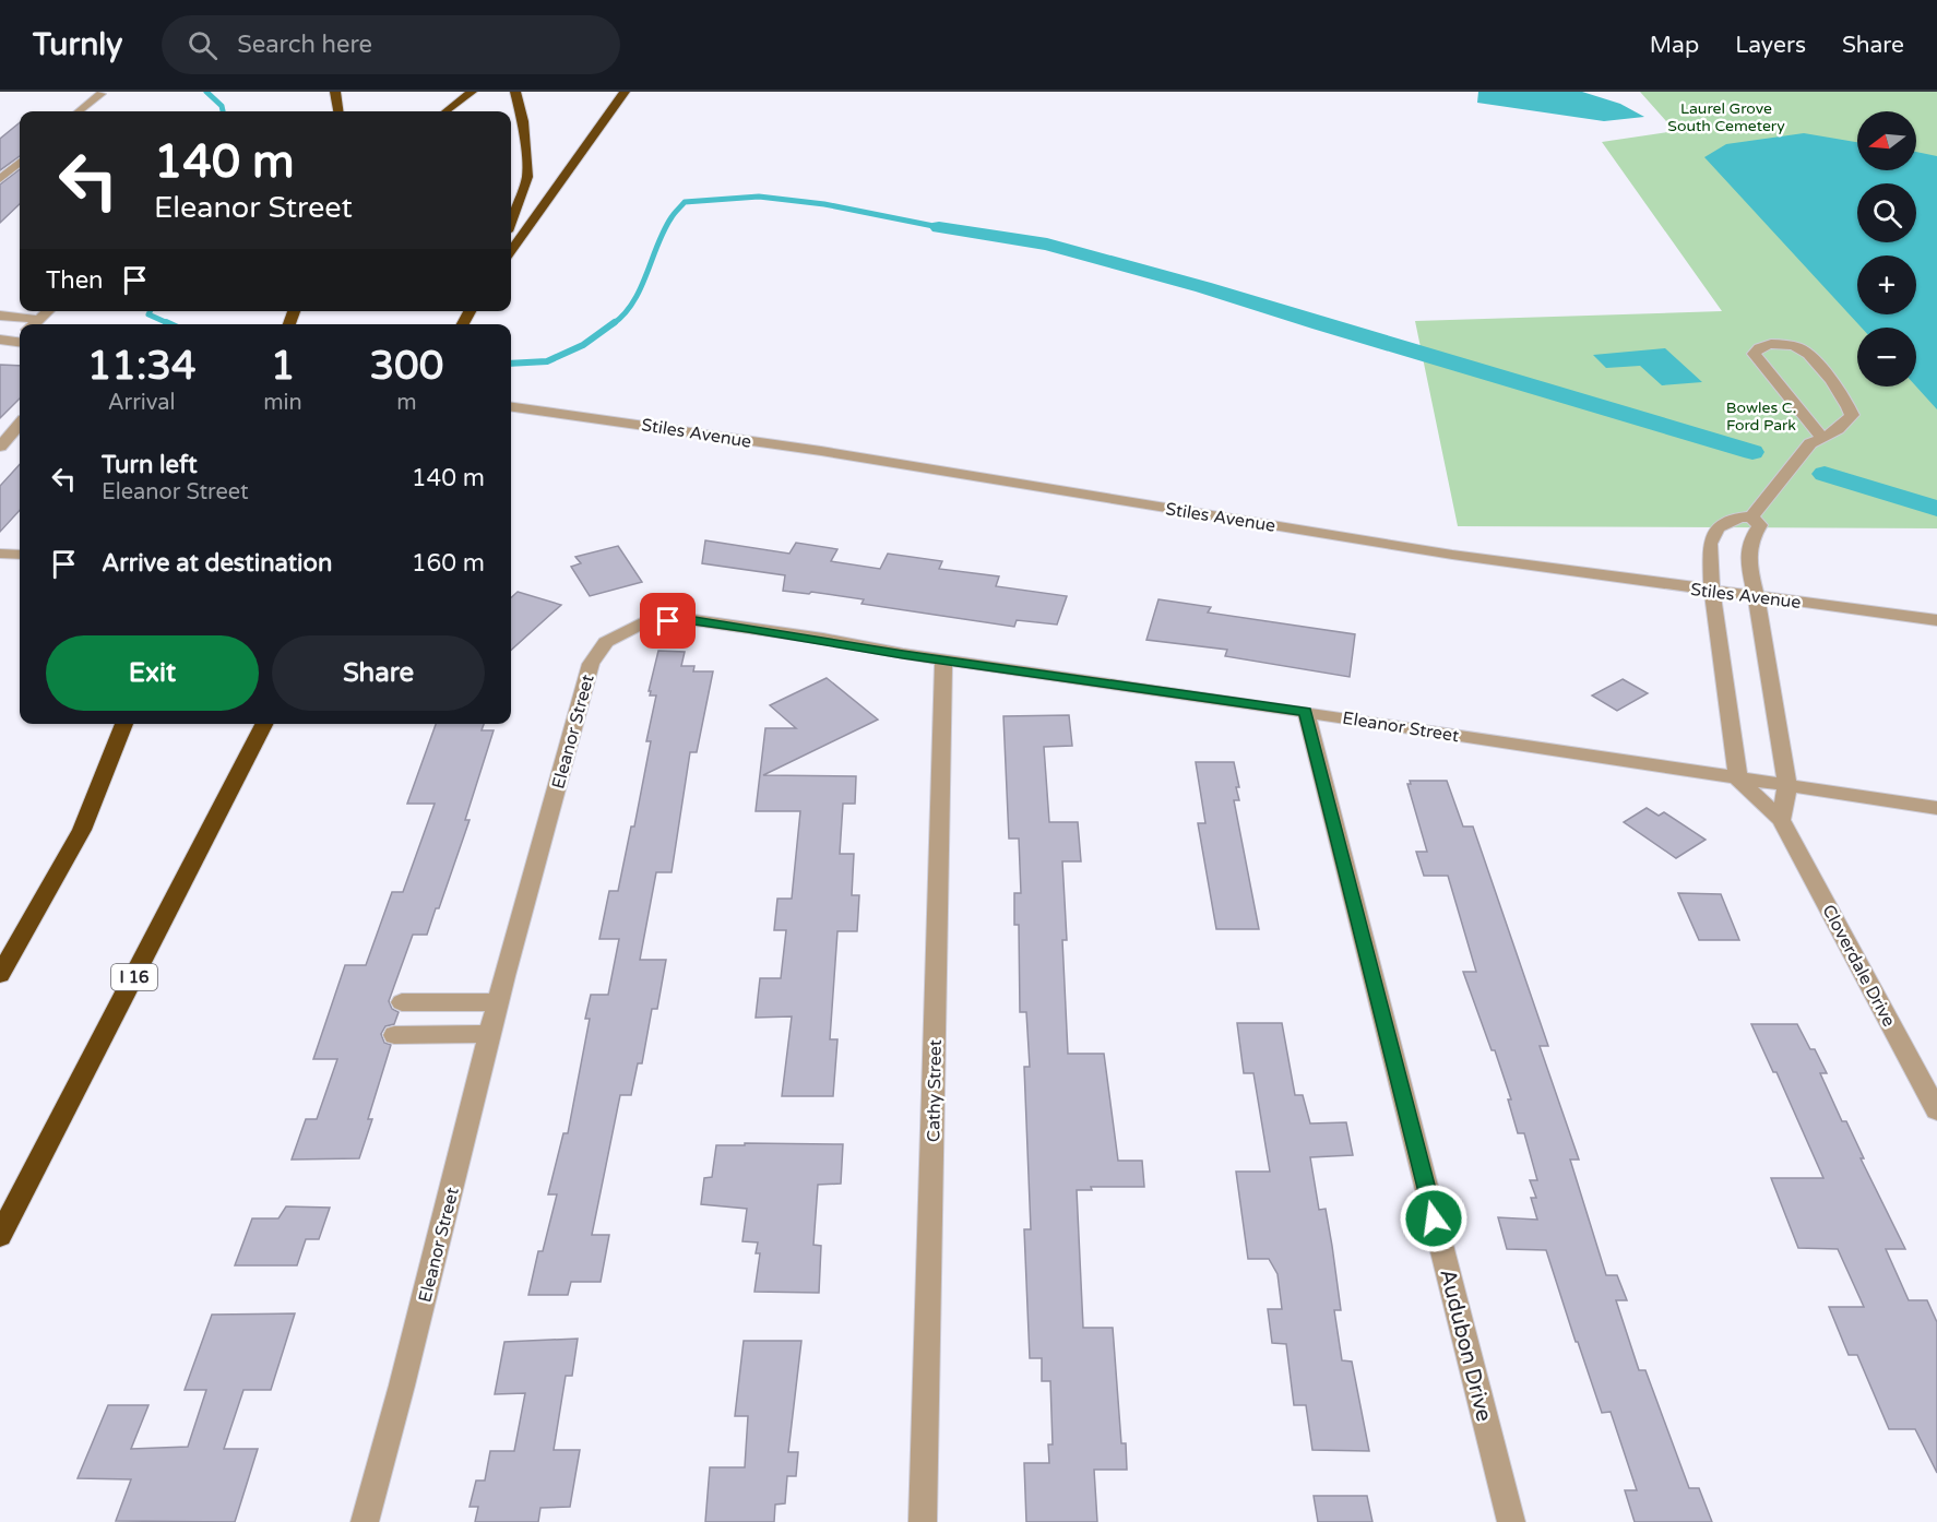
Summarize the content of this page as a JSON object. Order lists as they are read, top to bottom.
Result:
{
  "streets": {
    "highway": ["I 16"],
    "street": [
      "Stiles Avenue",
      "Eleanor Street",
      "Cloverdale Drive",
      "Cathy Street",
      "Audubon Drive"
    ]
  },
  "crossings": [
    ["Eleanor Street", "Cloverdale Drive"],
    ["Eleanor Street", "Cathy Street"],
    ["Eleanor Street", "Audubon Drive"]
  ],
  "parks": ["Laurel Grove South Cemetery", "Bowles C. Ford Park"],
  "north": "left",
  "page": {
    "header": "Turnly",
    "search": "Search here",
    "nav": ["Map", "Layers", "Share"],
    "map_buttons": ["+", "−"],
    "turn": ["140 m", "Eleanor Street"],
    "then": "Then",
    "eta": [
      "11:34",
      "Arrival",
      "1",
      "min",
      "300",
      "m"
    ],
    "list": [
      {
        "name": "Turn left",
        "note": "Eleanor Street",
        "value": "140 m"
      },
      {
        "name": "Arrive at destination",
        "value": "160 m"
      }
    ],
    "buttons": ["Exit", "Share"]
  }
}
